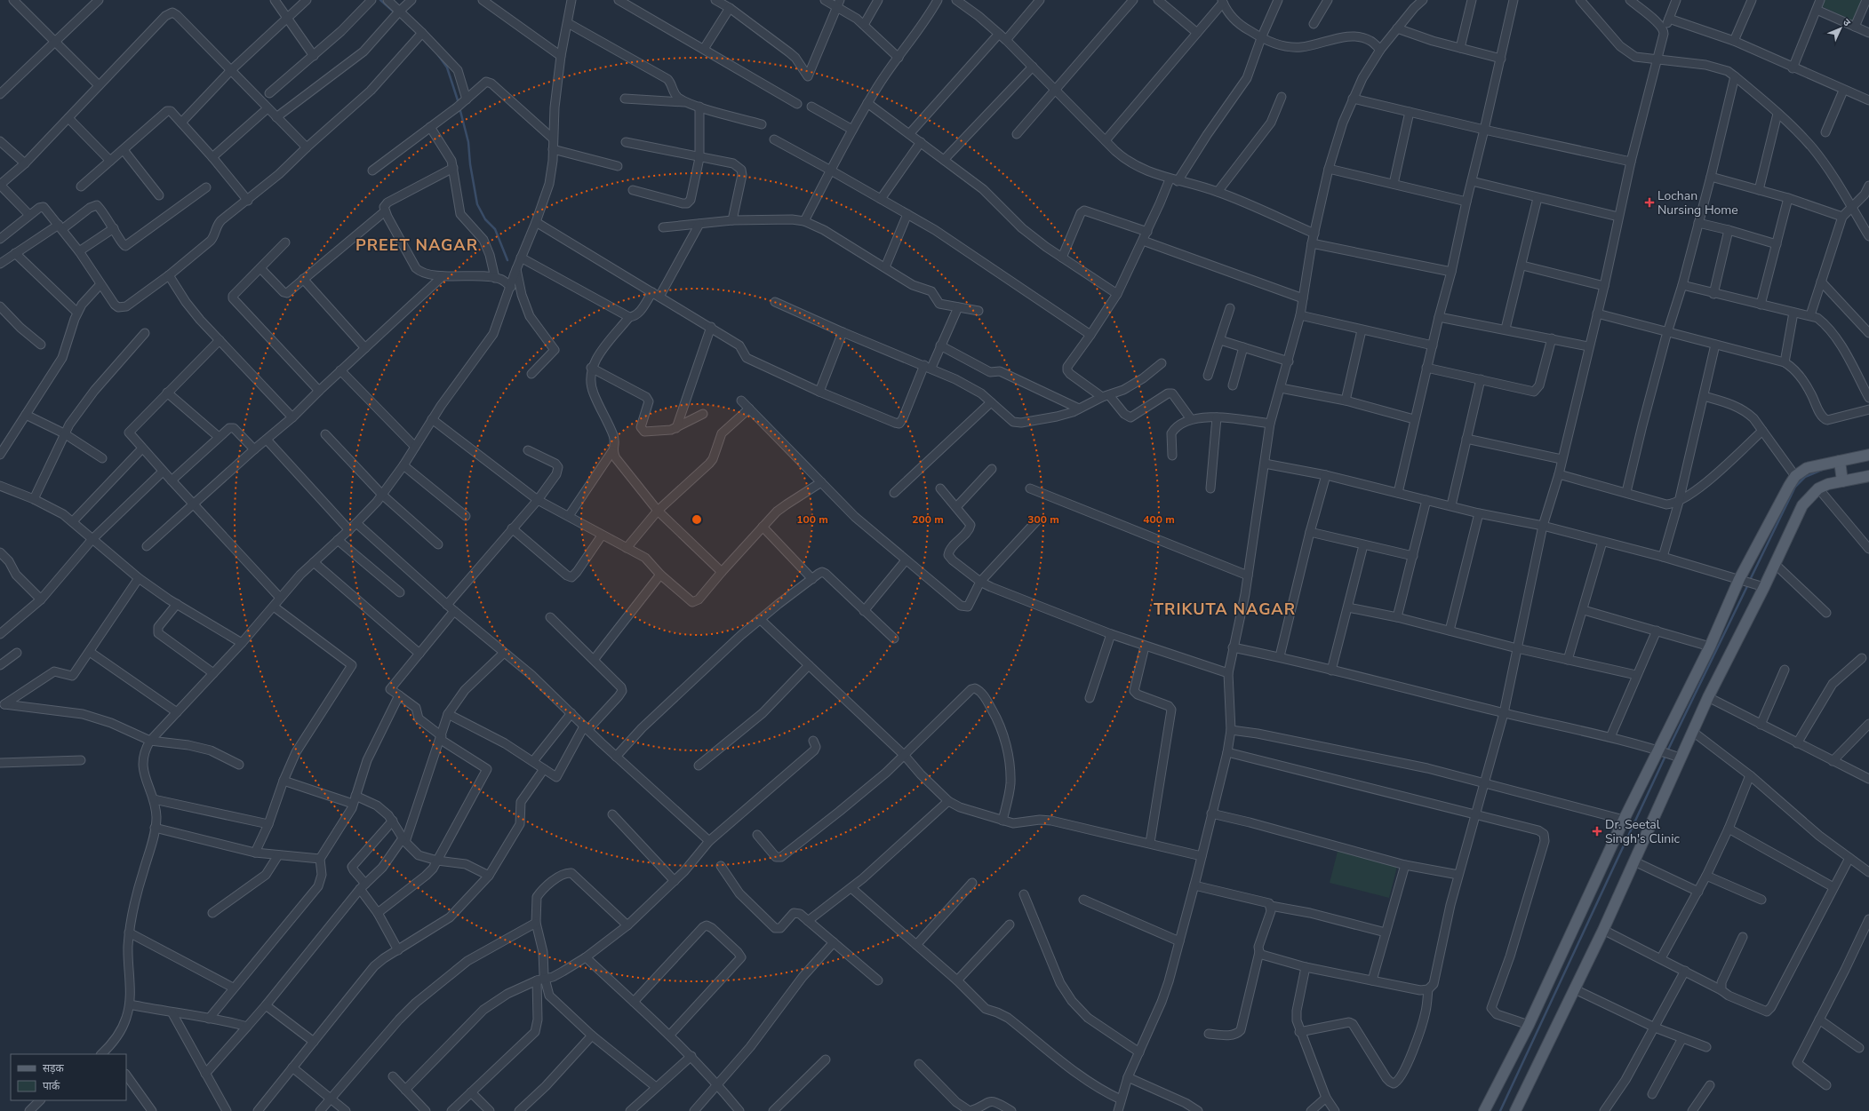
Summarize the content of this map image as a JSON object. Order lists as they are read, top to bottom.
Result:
{
  "districts": ["PREET NAGAR", "TRIKUTA NAGAR"],
  "places": {
    "health": ["Lochan Nursing Home", "Dr. Seetal Singh's Clinic"]
  },
  "legend": ["सड़क", "पार्क"],
  "north": "top right",
  "rings": [
    "100 m",
    "200 m",
    "300 m",
    "400 m"
  ]
}
